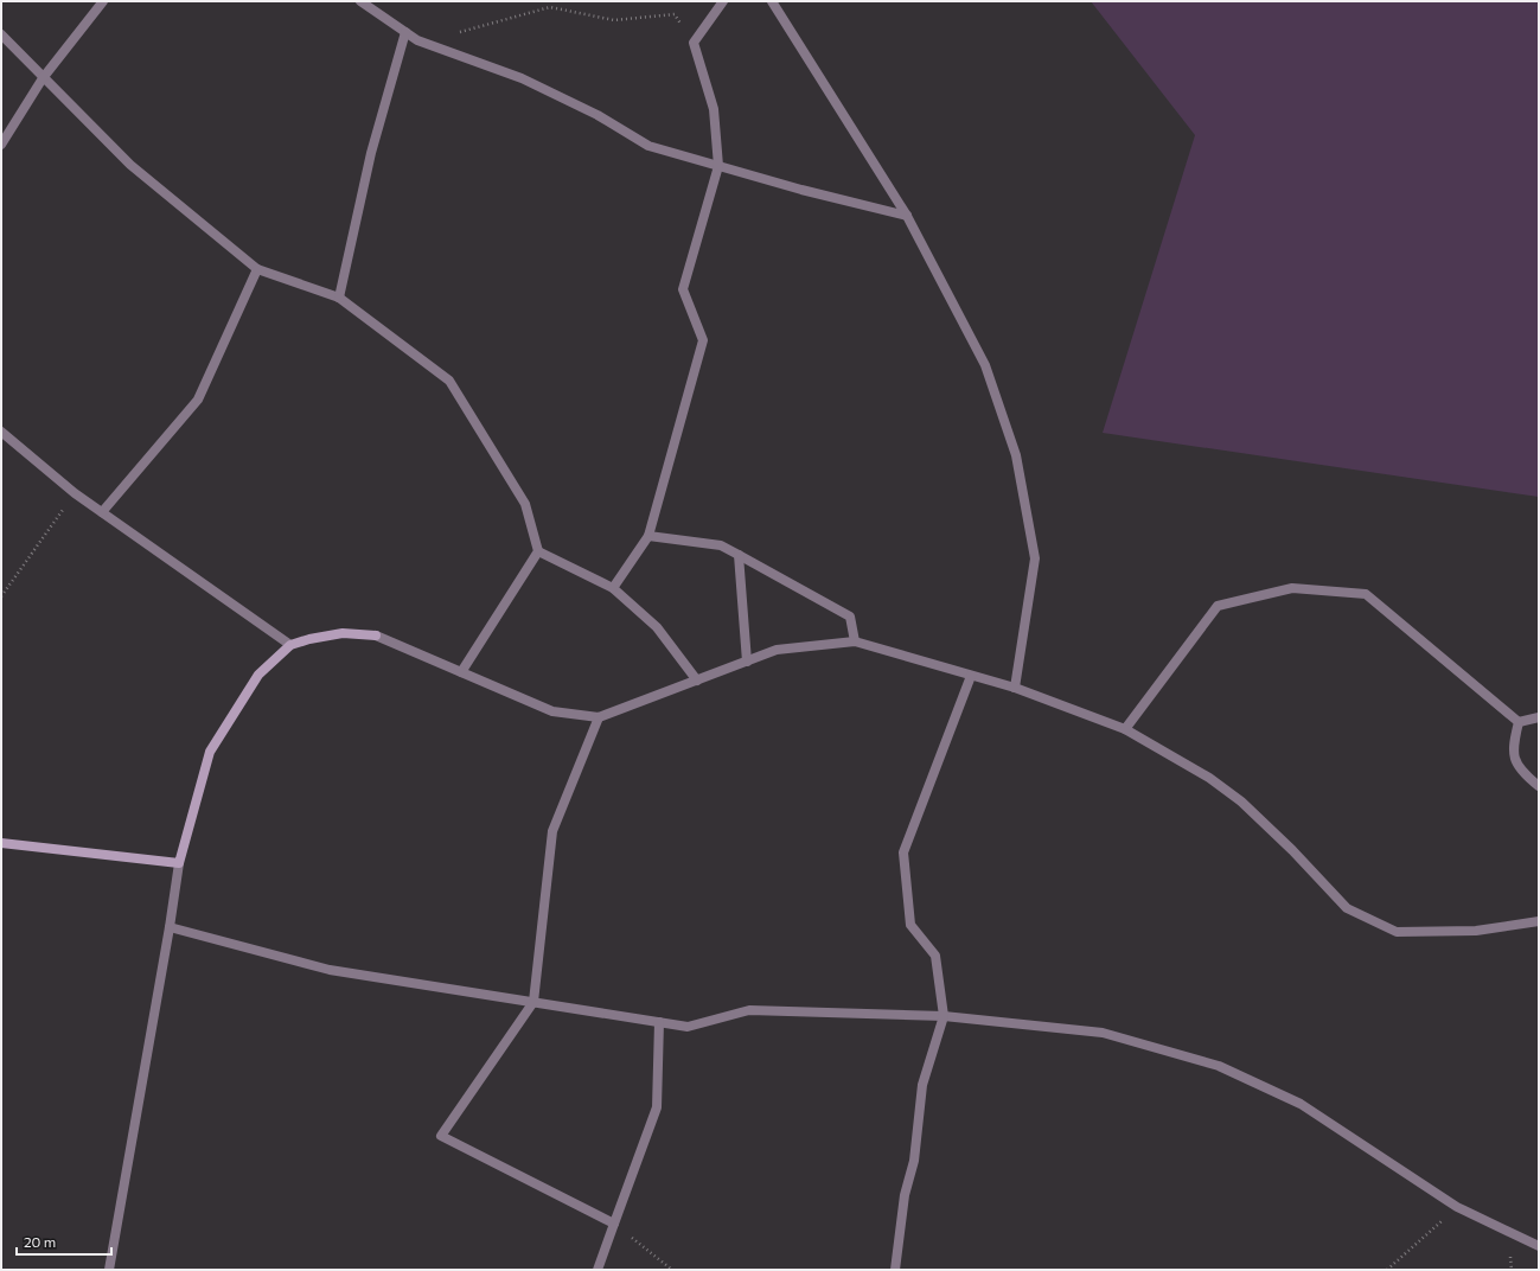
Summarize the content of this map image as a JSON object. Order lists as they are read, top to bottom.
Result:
{
  "scale_bar": "20 m"
}
